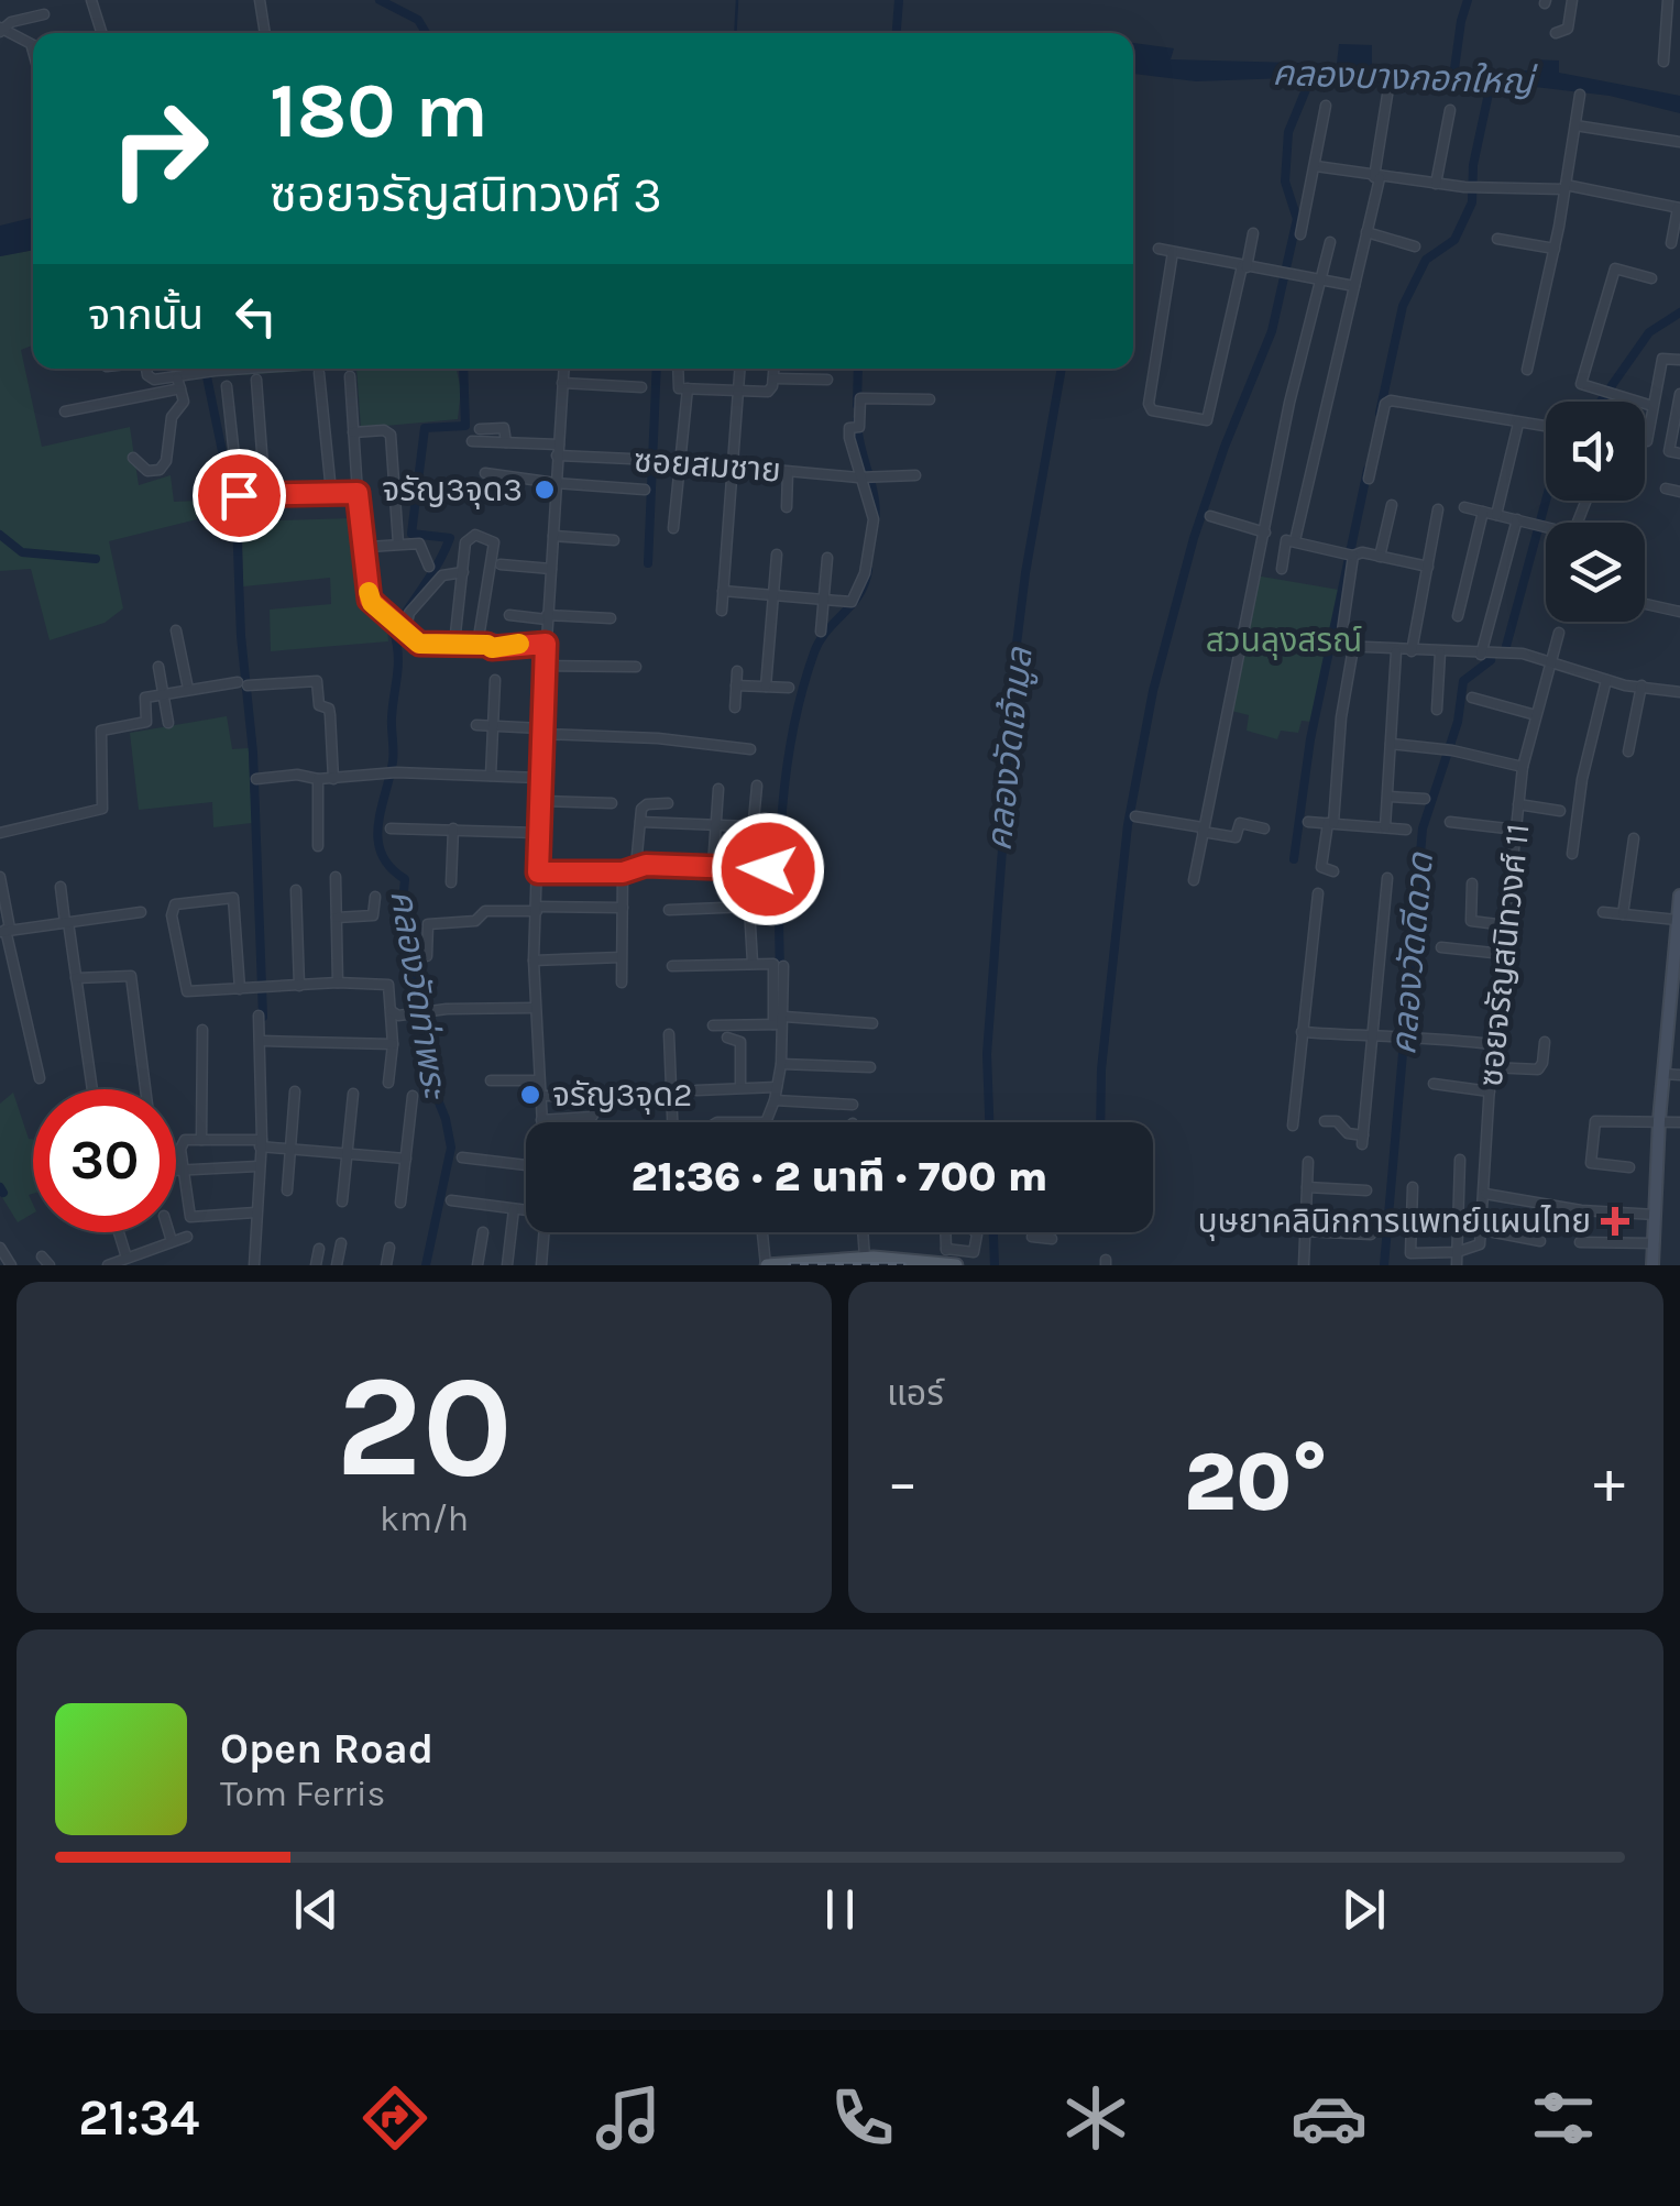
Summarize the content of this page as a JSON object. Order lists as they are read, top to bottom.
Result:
{
  "streets": {
    "street": ["ซอยสมชาย", "ซอยจรัญสนิทวงศ์ 11"]
  },
  "water": [
    "คลองบางกอกใหญ่",
    "คลองวัดเจ้ามูล",
    "คลองวัดดีดวด",
    "คลองวัดท่าพระ"
  ],
  "parks": ["สวนลุงสรณ์"],
  "places": {
    "other": ["จรัญ3จุด3", "จรัญ3จุด2"],
    "health": ["บุษยาคลินิกการแพทย์แผนไทย"]
  },
  "page": {
    "turn": ["180 m", "ซอยจรัญสนิทวงศ์ 3"],
    "then": "จากนั้น",
    "limit": "30",
    "trip": "21:36 · 2 นาที · 700 m",
    "tile": [
      ["20", "km/h"],
      "แอร์"
    ],
    "heat": ["−", "20°", "+"],
    "song": ["Open Road", "Tom Ferris"],
    "tabs": "21:34"
  }
}
